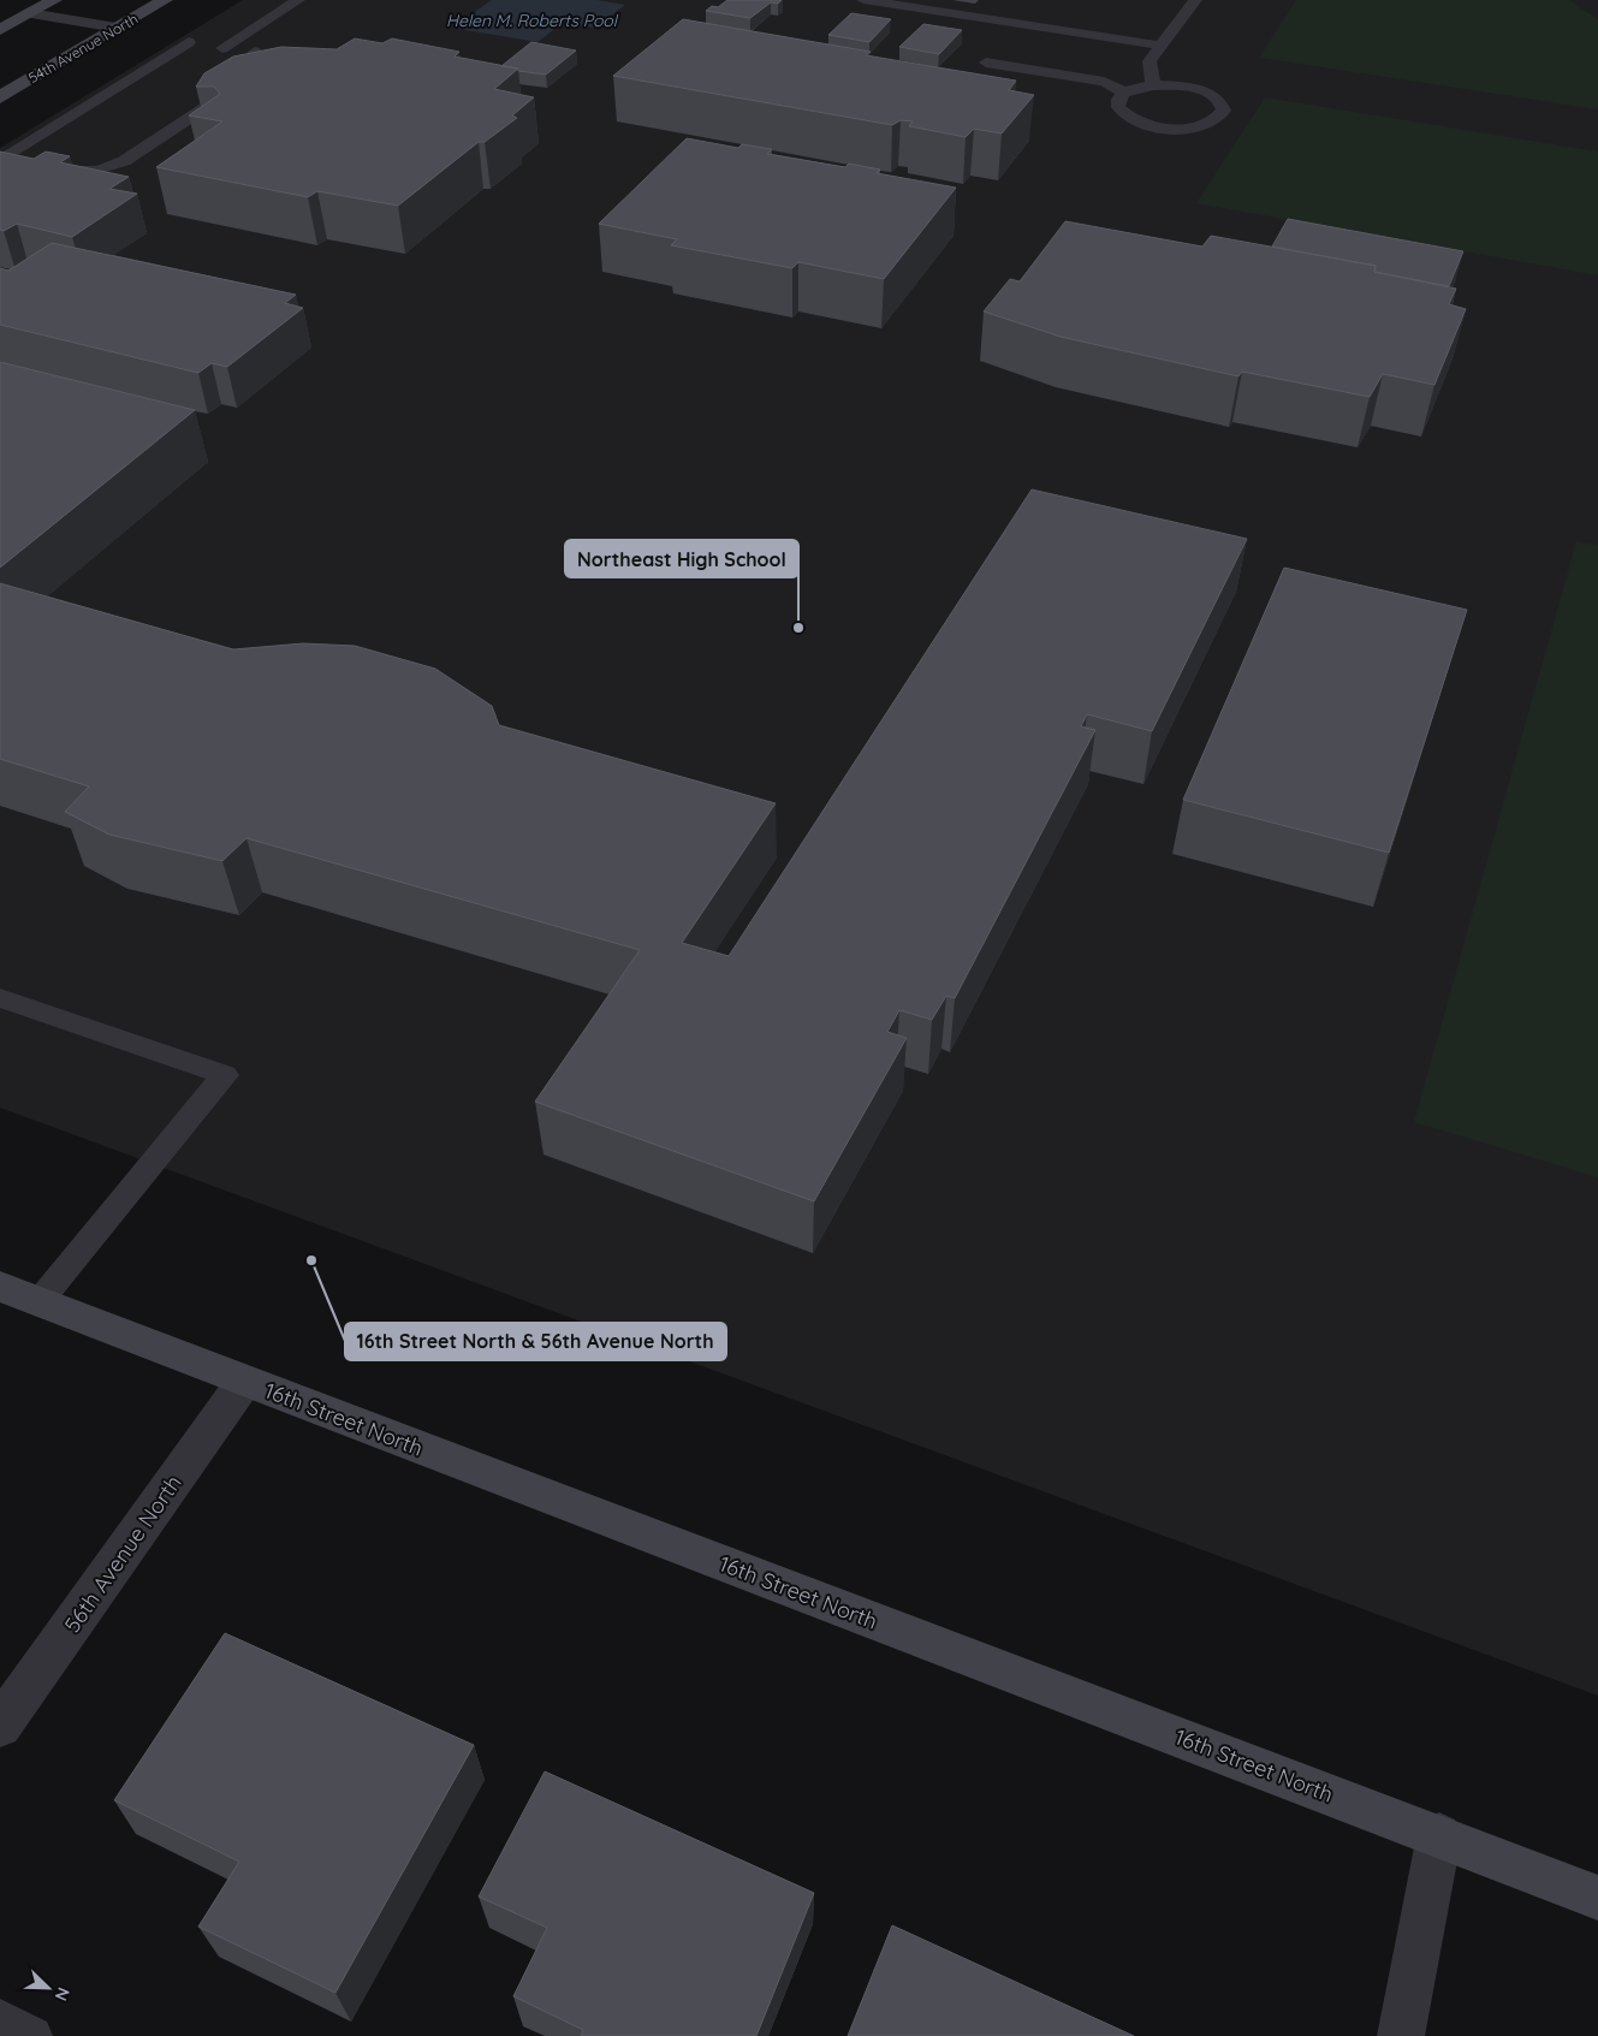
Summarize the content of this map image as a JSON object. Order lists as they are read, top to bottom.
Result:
{
  "streets": {
    "street": ["54th Avenue North", "16th Street North", "56th Avenue North"]
  },
  "crossings": [
    ["16th Street North", "56th Avenue North"]
  ],
  "water": ["Helen M. Roberts Pool"],
  "places": ["Northeast High School", "16th Street North & 56th Avenue North"],
  "north": "bottom right"
}
